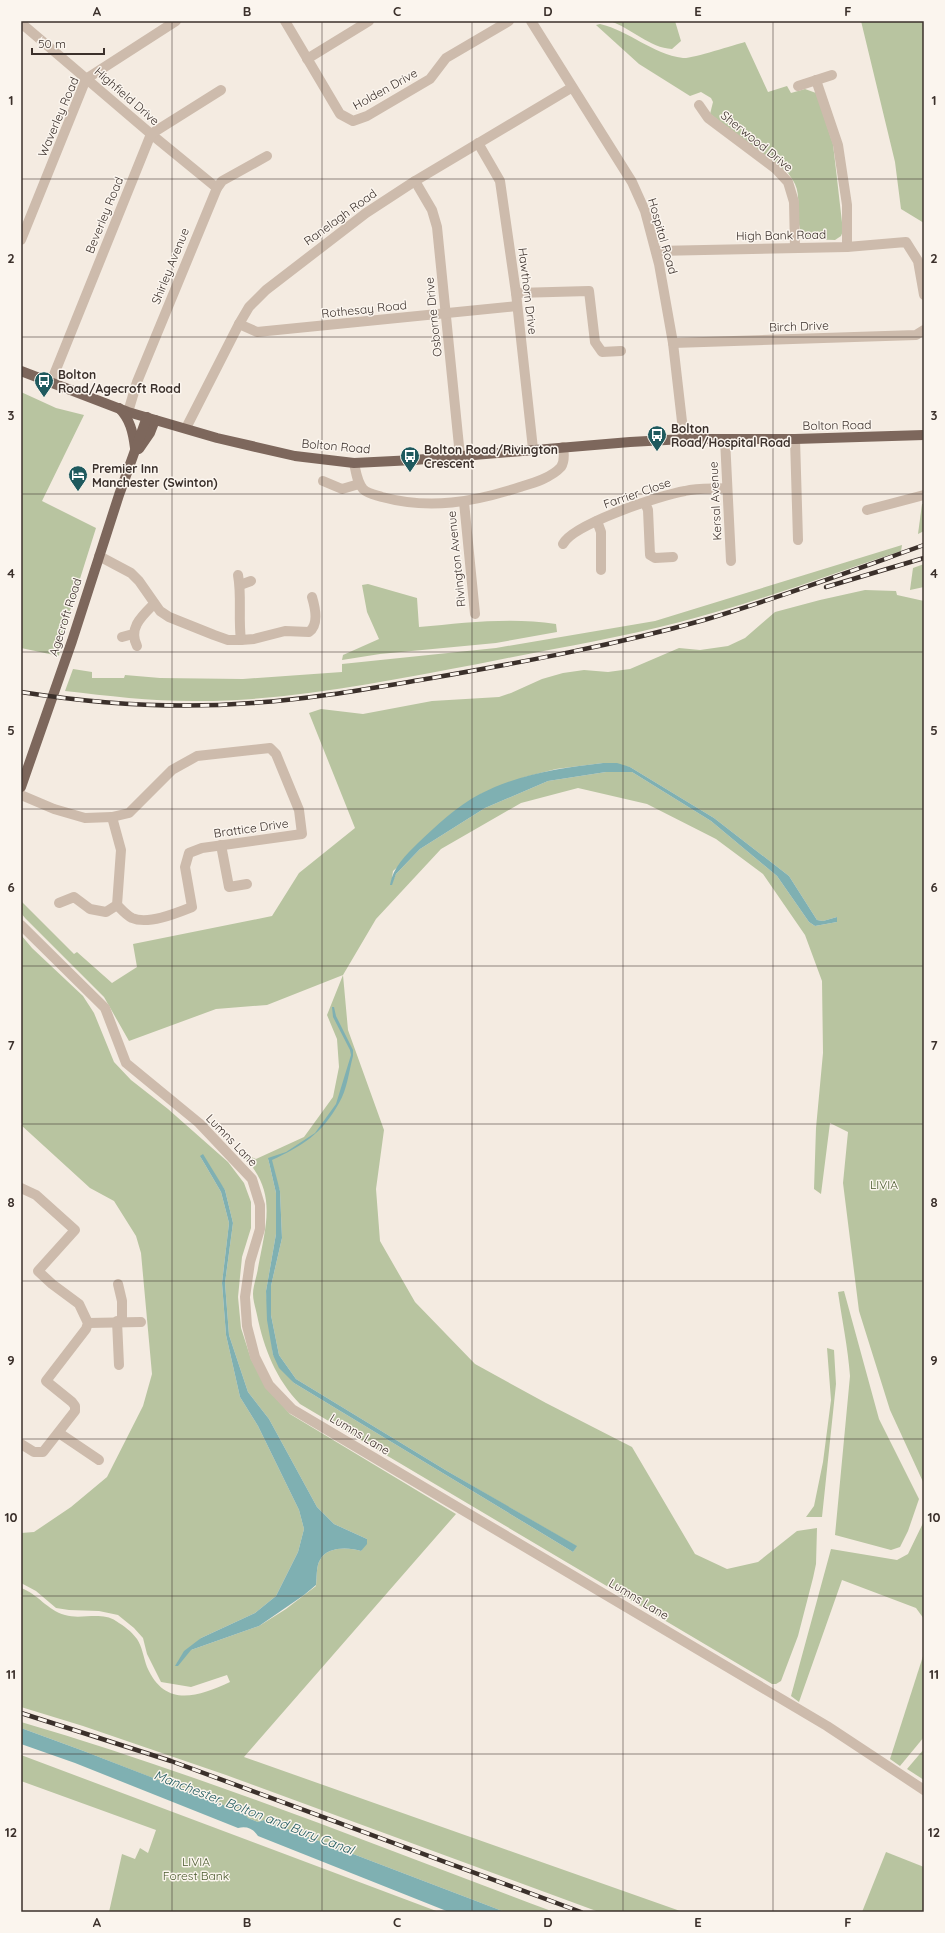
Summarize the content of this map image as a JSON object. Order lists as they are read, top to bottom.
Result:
{
  "streets": {
    "main road": ["Bolton Road", "Agecroft Road"],
    "street": [
      "Holden Drive",
      "Highfield Drive",
      "Waverley Road",
      "Sherwood Drive",
      "Beverley Road",
      "Ranelagh Road",
      "High Bank Road",
      "Hospital Road",
      "Shirley Avenue",
      "Hawthorn Drive",
      "Rothesay Road",
      "Osborne Drive",
      "Birch Drive",
      "Farrier Close",
      "Kersal Avenue",
      "Rivington Avenue",
      "Brattice Drive",
      "Lumns Lane"
    ]
  },
  "crossings": [
    ["Highfield Drive", "Waverley Road"],
    ["Highfield Drive", "Beverley Road"],
    ["Highfield Drive", "Shirley Avenue"],
    ["Sherwood Drive", "High Bank Road"],
    ["Beverley Road", "Bolton Road"],
    ["Ranelagh Road", "Hospital Road"],
    ["Ranelagh Road", "Hawthorn Drive"],
    ["Ranelagh Road", "Rothesay Road"],
    ["Ranelagh Road", "Osborne Drive"],
    ["Ranelagh Road", "Bolton Road"],
    ["High Bank Road", "Hospital Road"],
    ["Hospital Road", "Birch Drive"],
    ["Hospital Road", "Bolton Road"],
    ["Shirley Avenue", "Bolton Road"],
    ["Hawthorn Drive", "Rothesay Road"],
    ["Hawthorn Drive", "Bolton Road"],
    ["Rothesay Road", "Osborne Drive"],
    ["Osborne Drive", "Bolton Road"],
    ["Bolton Road", "Kersal Avenue"],
    ["Bolton Road", "Agecroft Road"],
    ["Farrier Close", "Kersal Avenue"]
  ],
  "water": ["Manchester, Bolton and Bury Canal"],
  "parks": ["LIVIA", "LIVIA Forest Bank"],
  "places": {
    "bus stop": ["Bolton Road/Agecroft Road", "Bolton Road/Hospital Road", "Bolton Road/Rivington Crescent"],
    "hotel": ["Premier Inn Manchester (Swinton)"]
  },
  "scale_bar": "50 m",
  "grid": {
    "columns": [
      "A",
      "B",
      "C",
      "D",
      "E",
      "F"
    ],
    "rows": [
      "1",
      "2",
      "3",
      "4",
      "5",
      "6",
      "7",
      "8",
      "9",
      "10",
      "11",
      "12"
    ]
  }
}
